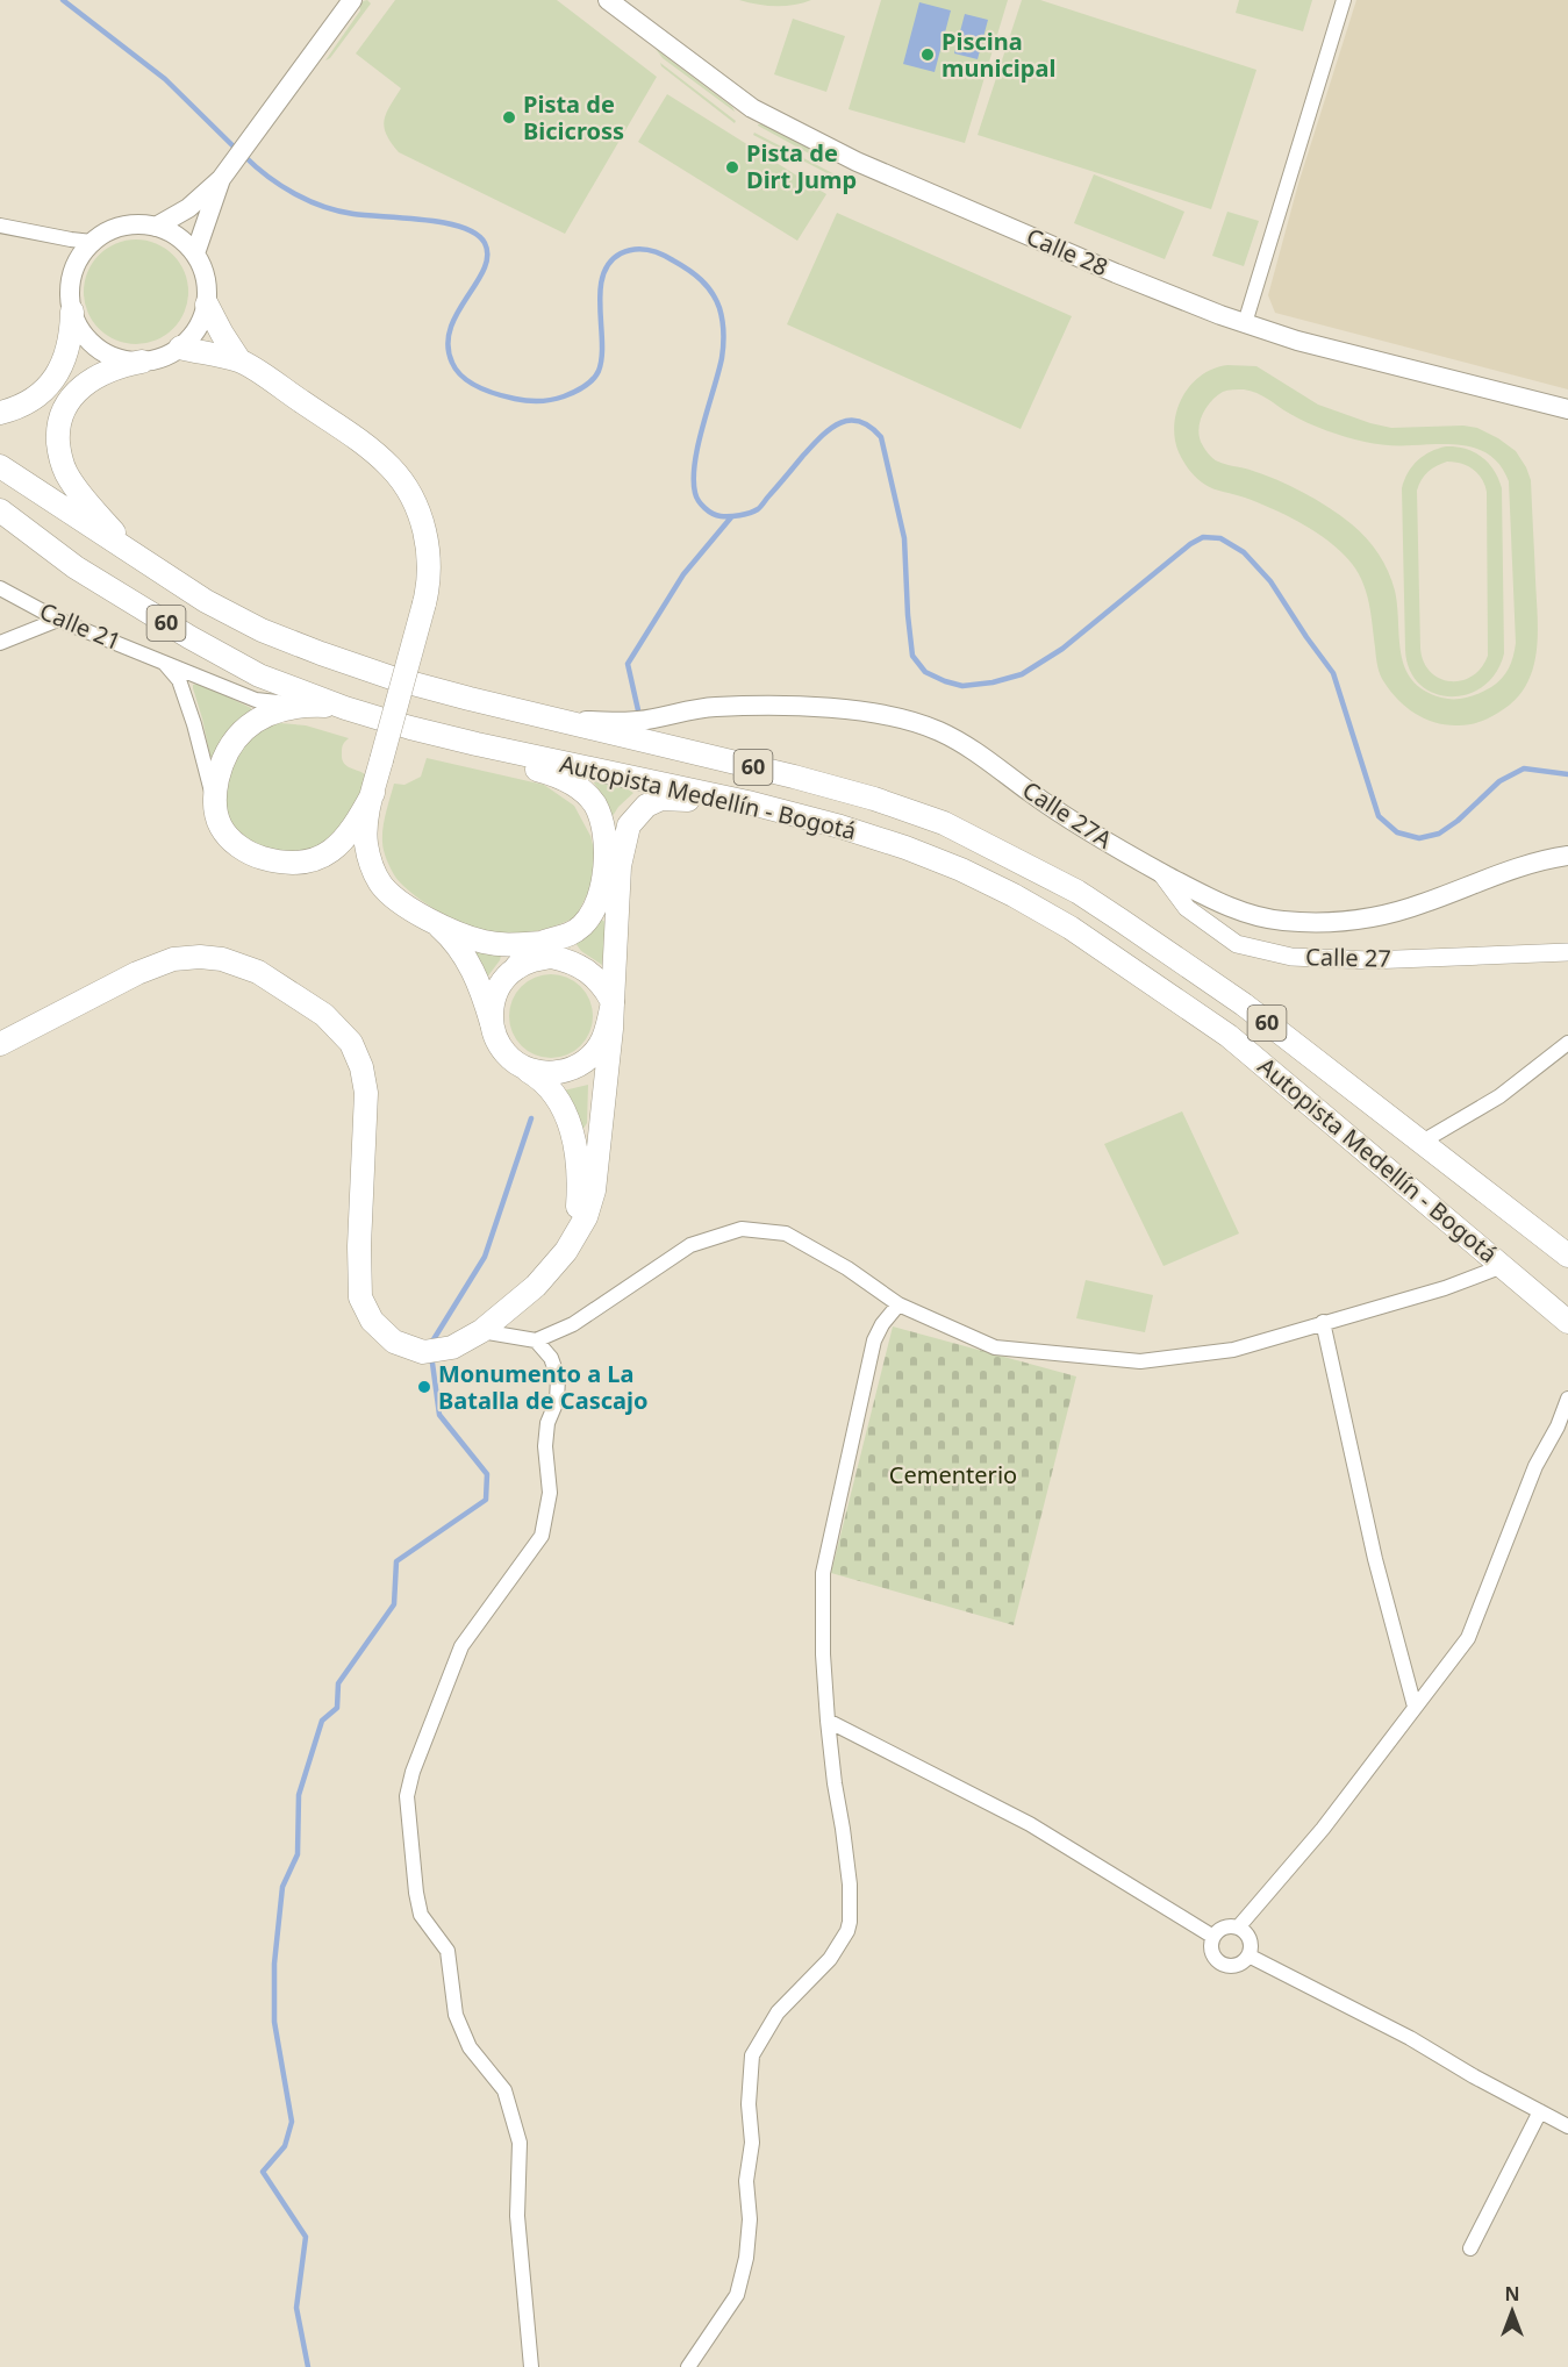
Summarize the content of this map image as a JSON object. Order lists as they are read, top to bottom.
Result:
{
  "streets": {
    "main road": [
      "Calle 28",
      "60",
      "Autopista Medellín - Bogotá",
      "Calle 27A"
    ],
    "street": ["Calle 21", "Calle 27"]
  },
  "crossings": [
    ["Autopista Medellín - Bogotá", "Calle 27A"],
    ["Calle 27A", "Calle 27"]
  ],
  "parks": ["Cementerio"],
  "places": [
    "Piscina municipal",
    "Pista de Bicicross",
    "Pista de Dirt Jump",
    "Monumento a La Batalla de Cascajo"
  ],
  "north": "top"
}
